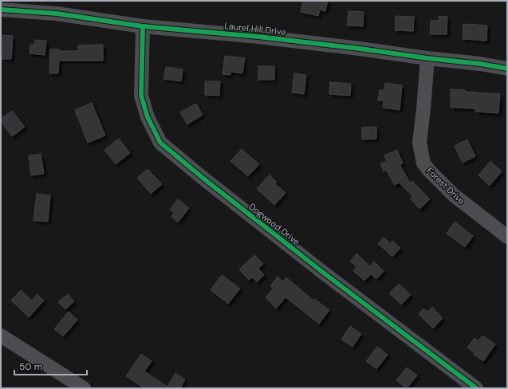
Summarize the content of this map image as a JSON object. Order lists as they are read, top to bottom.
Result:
{
  "streets": {
    "street": ["Laurel Hill Drive", "Forest Drive", "Dogwood Drive"]
  },
  "crossings": [
    ["Laurel Hill Drive", "Forest Drive"],
    ["Laurel Hill Drive", "Dogwood Drive"]
  ],
  "scale_bar": "50 m"
}
